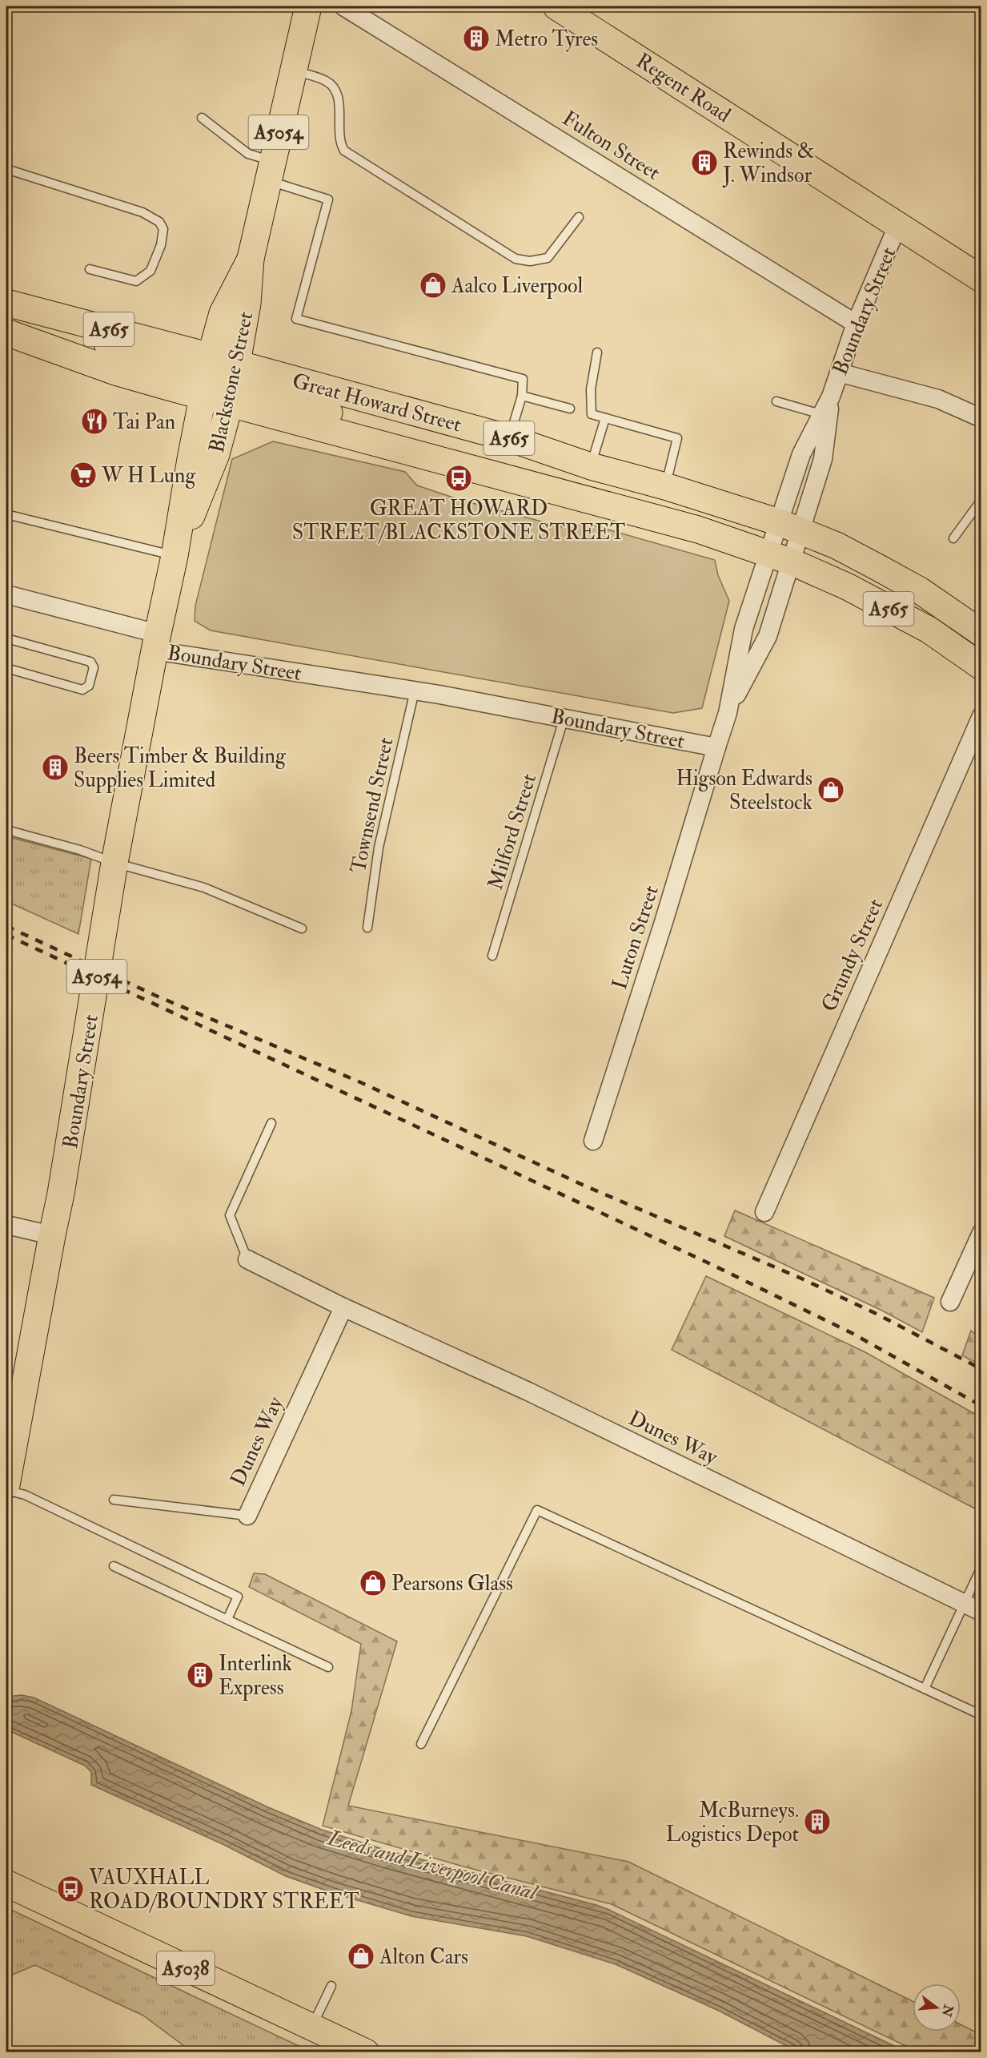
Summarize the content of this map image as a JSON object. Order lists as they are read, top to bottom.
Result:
{
  "streets": {
    "main road": [
      "Regent Road",
      "A5054",
      "Boundary Street",
      "A565",
      "Blackstone Street",
      "Great Howard Street",
      "A5038"
    ],
    "street": [
      "Fulton Street",
      "Luton Street",
      "Grundy Street",
      "Dunes Way"
    ],
    "lane": ["Townsend Street", "Milford Street"]
  },
  "crossings": [
    ["Regent Road", "Boundary Street"],
    ["Fulton Street", "Boundary Street"],
    ["Boundary Street", "A565"],
    ["Boundary Street", "Blackstone Street"],
    ["Boundary Street", "Great Howard Street"],
    ["Boundary Street", "Townsend Street"],
    ["Boundary Street", "Milford Street"],
    ["Boundary Street", "Luton Street"],
    ["A565", "Great Howard Street"],
    ["Blackstone Street", "Great Howard Street"]
  ],
  "water": ["Leeds and Liverpool Canal"],
  "places": {
    "building": [
      "Metro Tyres",
      "Rewinds & J. Windsor",
      "Beers Timber & Building Supplies Limited",
      "Interlink Express",
      "McBurneys. Logistics Depot"
    ],
    "shop": [
      "Aalco Liverpool",
      "Higson Edwards Steelstock",
      "Pearsons Glass",
      "Alton Cars"
    ],
    "restaurant": ["Tai Pan"],
    "supermarket": ["W H Lung"],
    "bus stop": ["GREAT HOWARD STREET/BLACKSTONE STREET", "VAUXHALL ROAD/BOUNDRY STREET"]
  },
  "north": "right"
}
